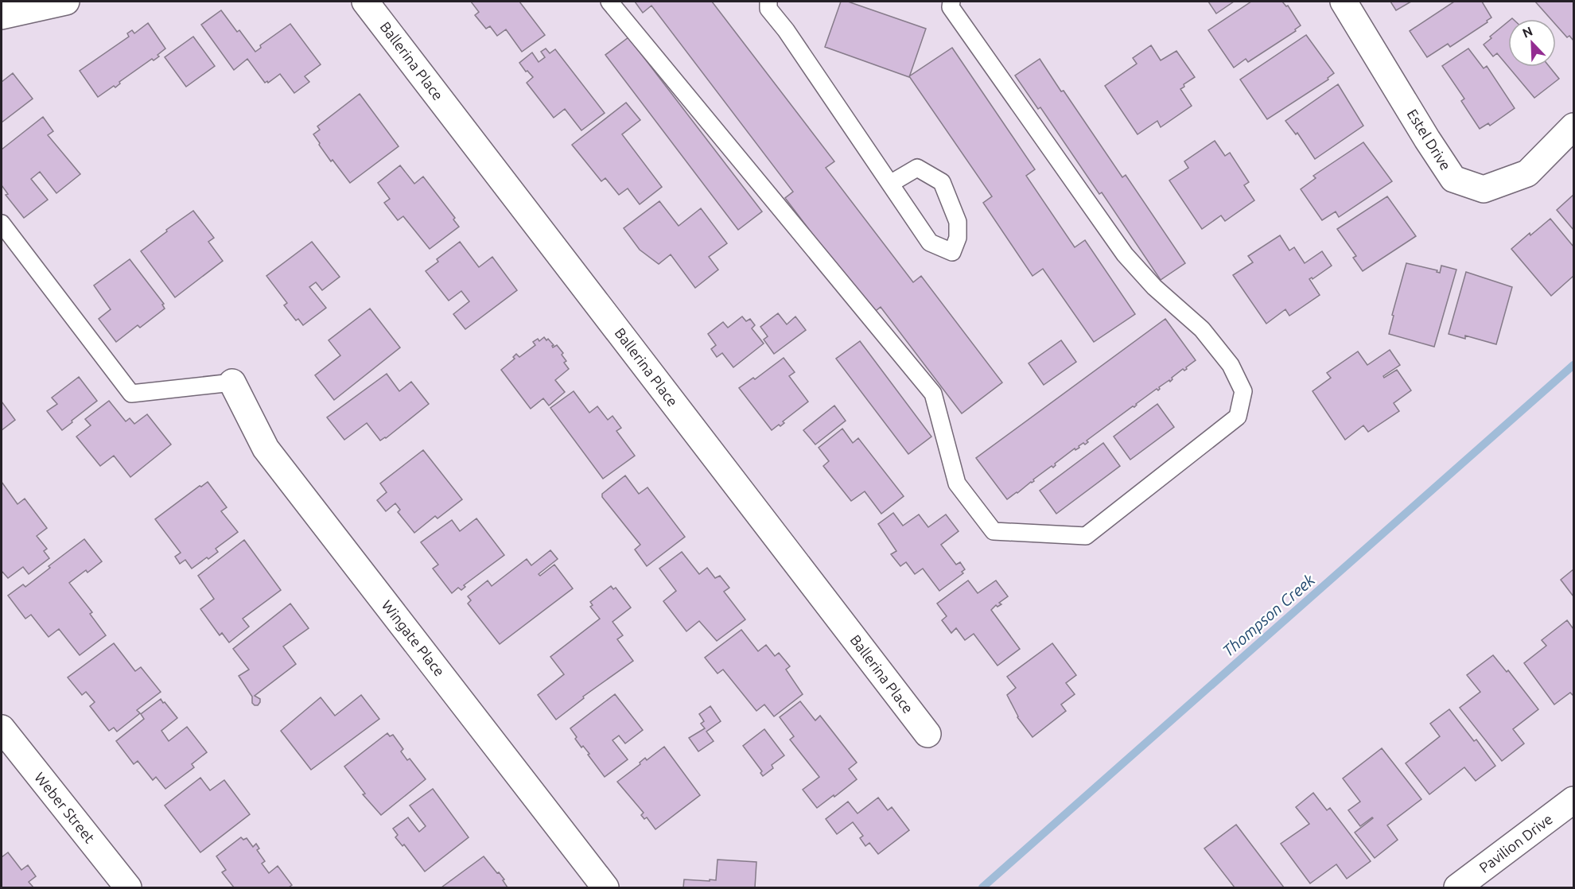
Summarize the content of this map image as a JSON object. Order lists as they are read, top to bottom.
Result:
{
  "streets": {
    "street": [
      "Ballerina Place",
      "Estel Drive",
      "Wingate Place",
      "Weber Street",
      "Pavilion Drive"
    ]
  },
  "water": ["Thompson Creek"],
  "north": "top left"
}
